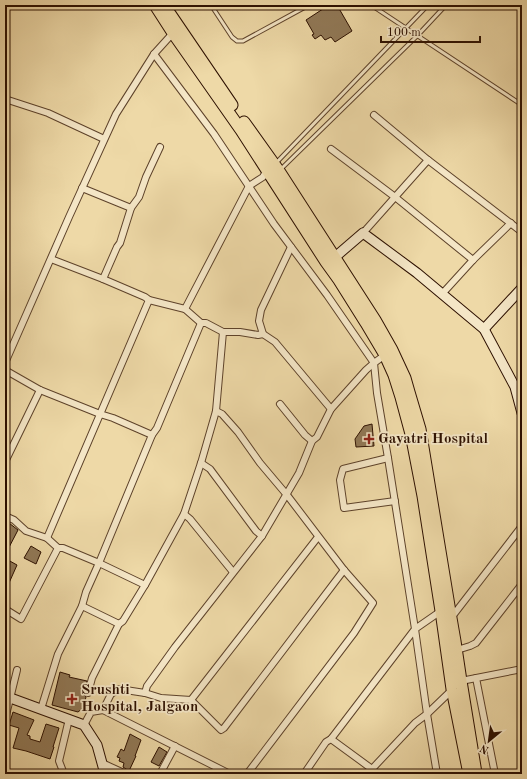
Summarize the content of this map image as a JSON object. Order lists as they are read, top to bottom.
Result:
{
  "places": {
    "health": ["Gayatri Hospital", "Srushti Hospital, Jalgaon"]
  },
  "scale_bar": "100 m",
  "north": "bottom left"
}
